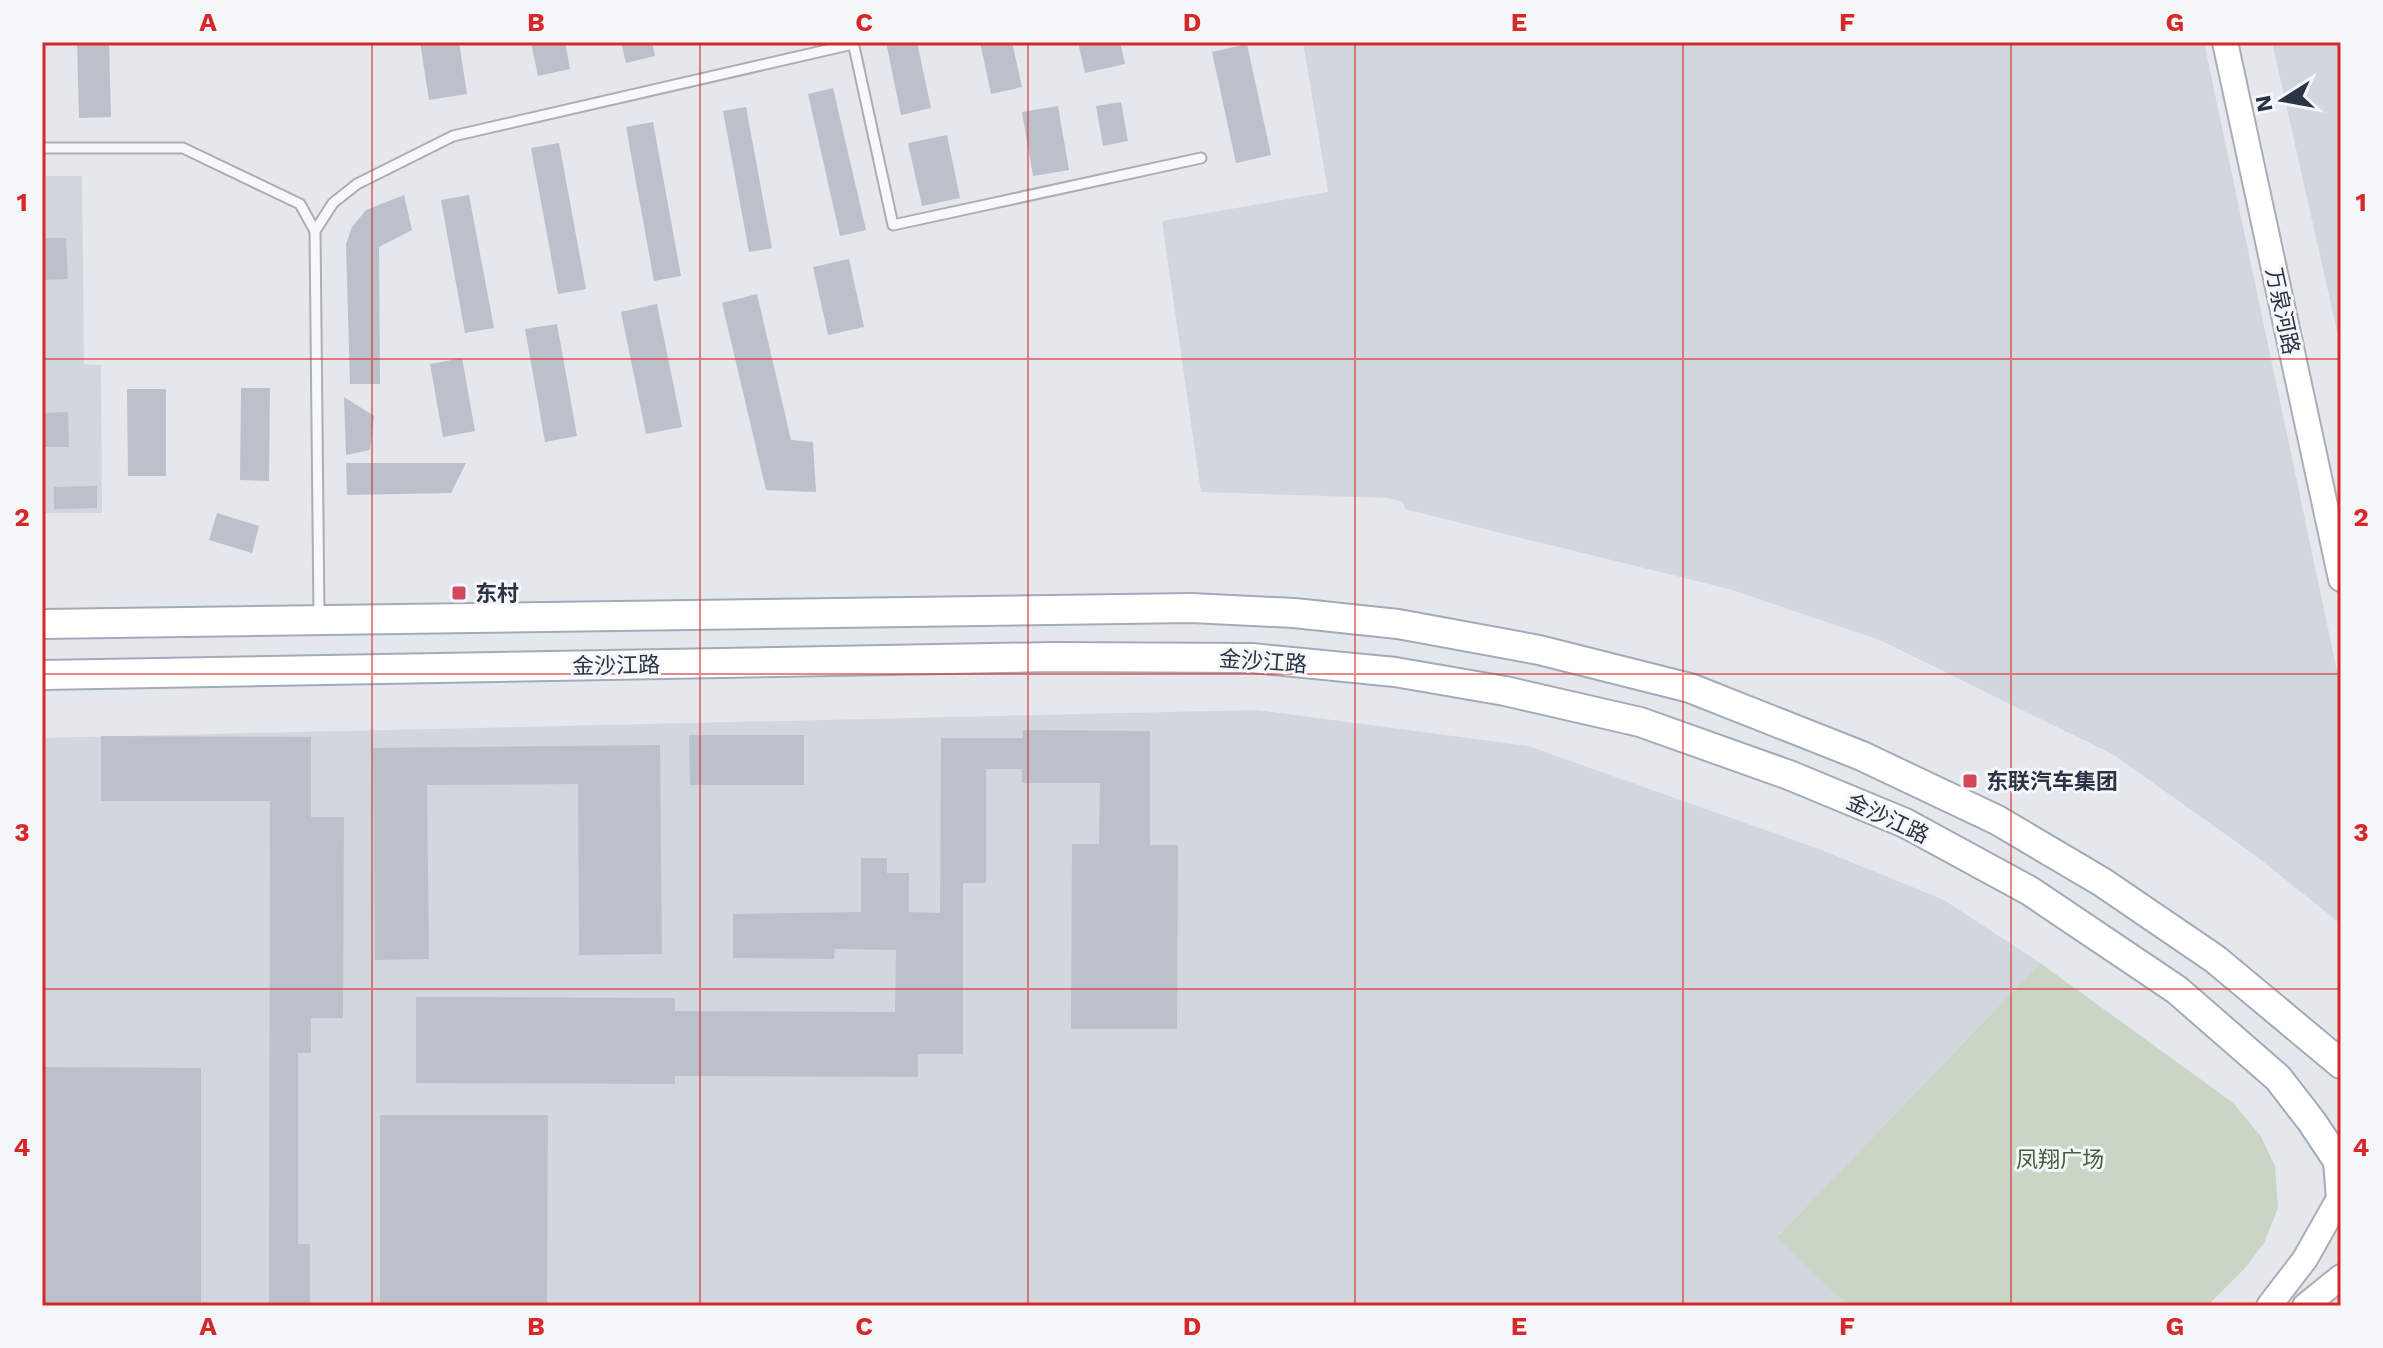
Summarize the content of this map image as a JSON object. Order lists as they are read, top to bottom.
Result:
{
  "streets": {
    "main road": ["金沙江路"],
    "street": ["万泉河路"]
  },
  "parks": ["凤翔广场"],
  "places": {
    "transit": ["东村", "东联汽车集团"]
  },
  "north": "left",
  "grid": {
    "columns": [
      "A",
      "B",
      "C",
      "D",
      "E",
      "F",
      "G"
    ],
    "rows": [
      "1",
      "2",
      "3",
      "4"
    ]
  }
}
